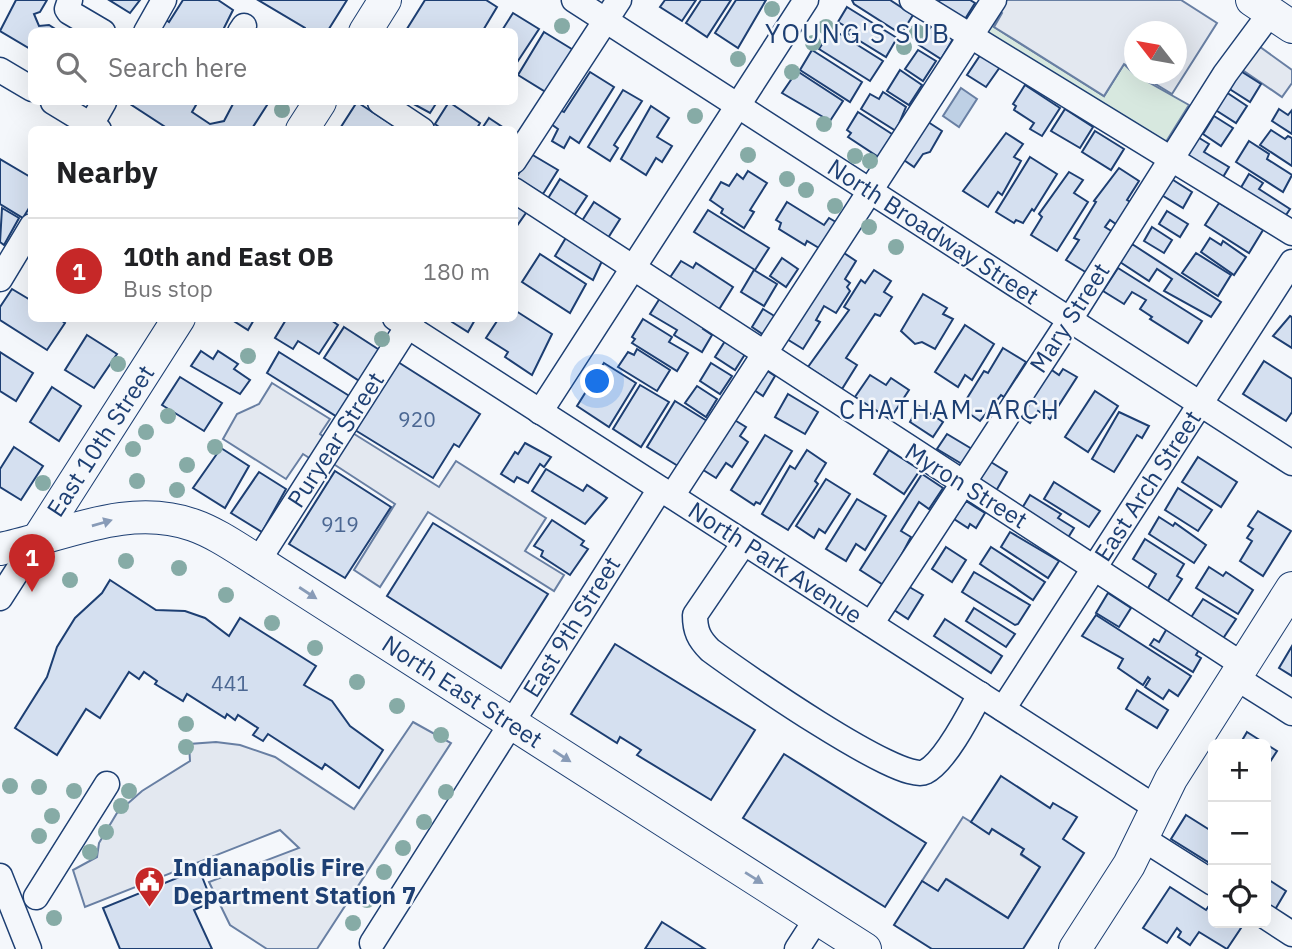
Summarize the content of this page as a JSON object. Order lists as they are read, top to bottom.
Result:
{
  "streets": {
    "main road": ["East 10th Street", "North East Street"],
    "street": [
      "North Broadway Street",
      "Mary Street",
      "Puryear Street",
      "Myron Street",
      "East Arch Street",
      "North Park Avenue",
      "East 9th Street"
    ]
  },
  "crossings": [
    ["North Broadway Street", "Mary Street"],
    ["North Broadway Street", "East Arch Street"],
    ["North Broadway Street", "East 9th Street"],
    ["Mary Street", "Myron Street"],
    ["Mary Street", "North Park Avenue"],
    ["Puryear Street", "North East Street"],
    ["East 10th Street", "North East Street"],
    ["Myron Street", "East Arch Street"],
    ["Myron Street", "East 9th Street"],
    ["East Arch Street", "North Park Avenue"],
    ["North Park Avenue", "East 9th Street"],
    ["East 9th Street", "North East Street"]
  ],
  "one_way": ["North East Street"],
  "districts": ["YOUNG'S SUB", "CHATHAM-ARCH"],
  "places": {
    "public building": ["Indianapolis Fire Department Station 7"]
  },
  "house_numbers": ["920", "919", "441"],
  "north": "top left",
  "page": {
    "search": "Search here",
    "heading": "Nearby",
    "list": [
      {
        "mark": "1",
        "name": "10th and East OB",
        "note": "Bus stop",
        "value": "180 m"
      }
    ],
    "pins": "1",
    "map_buttons": ["+", "−"]
  }
}
